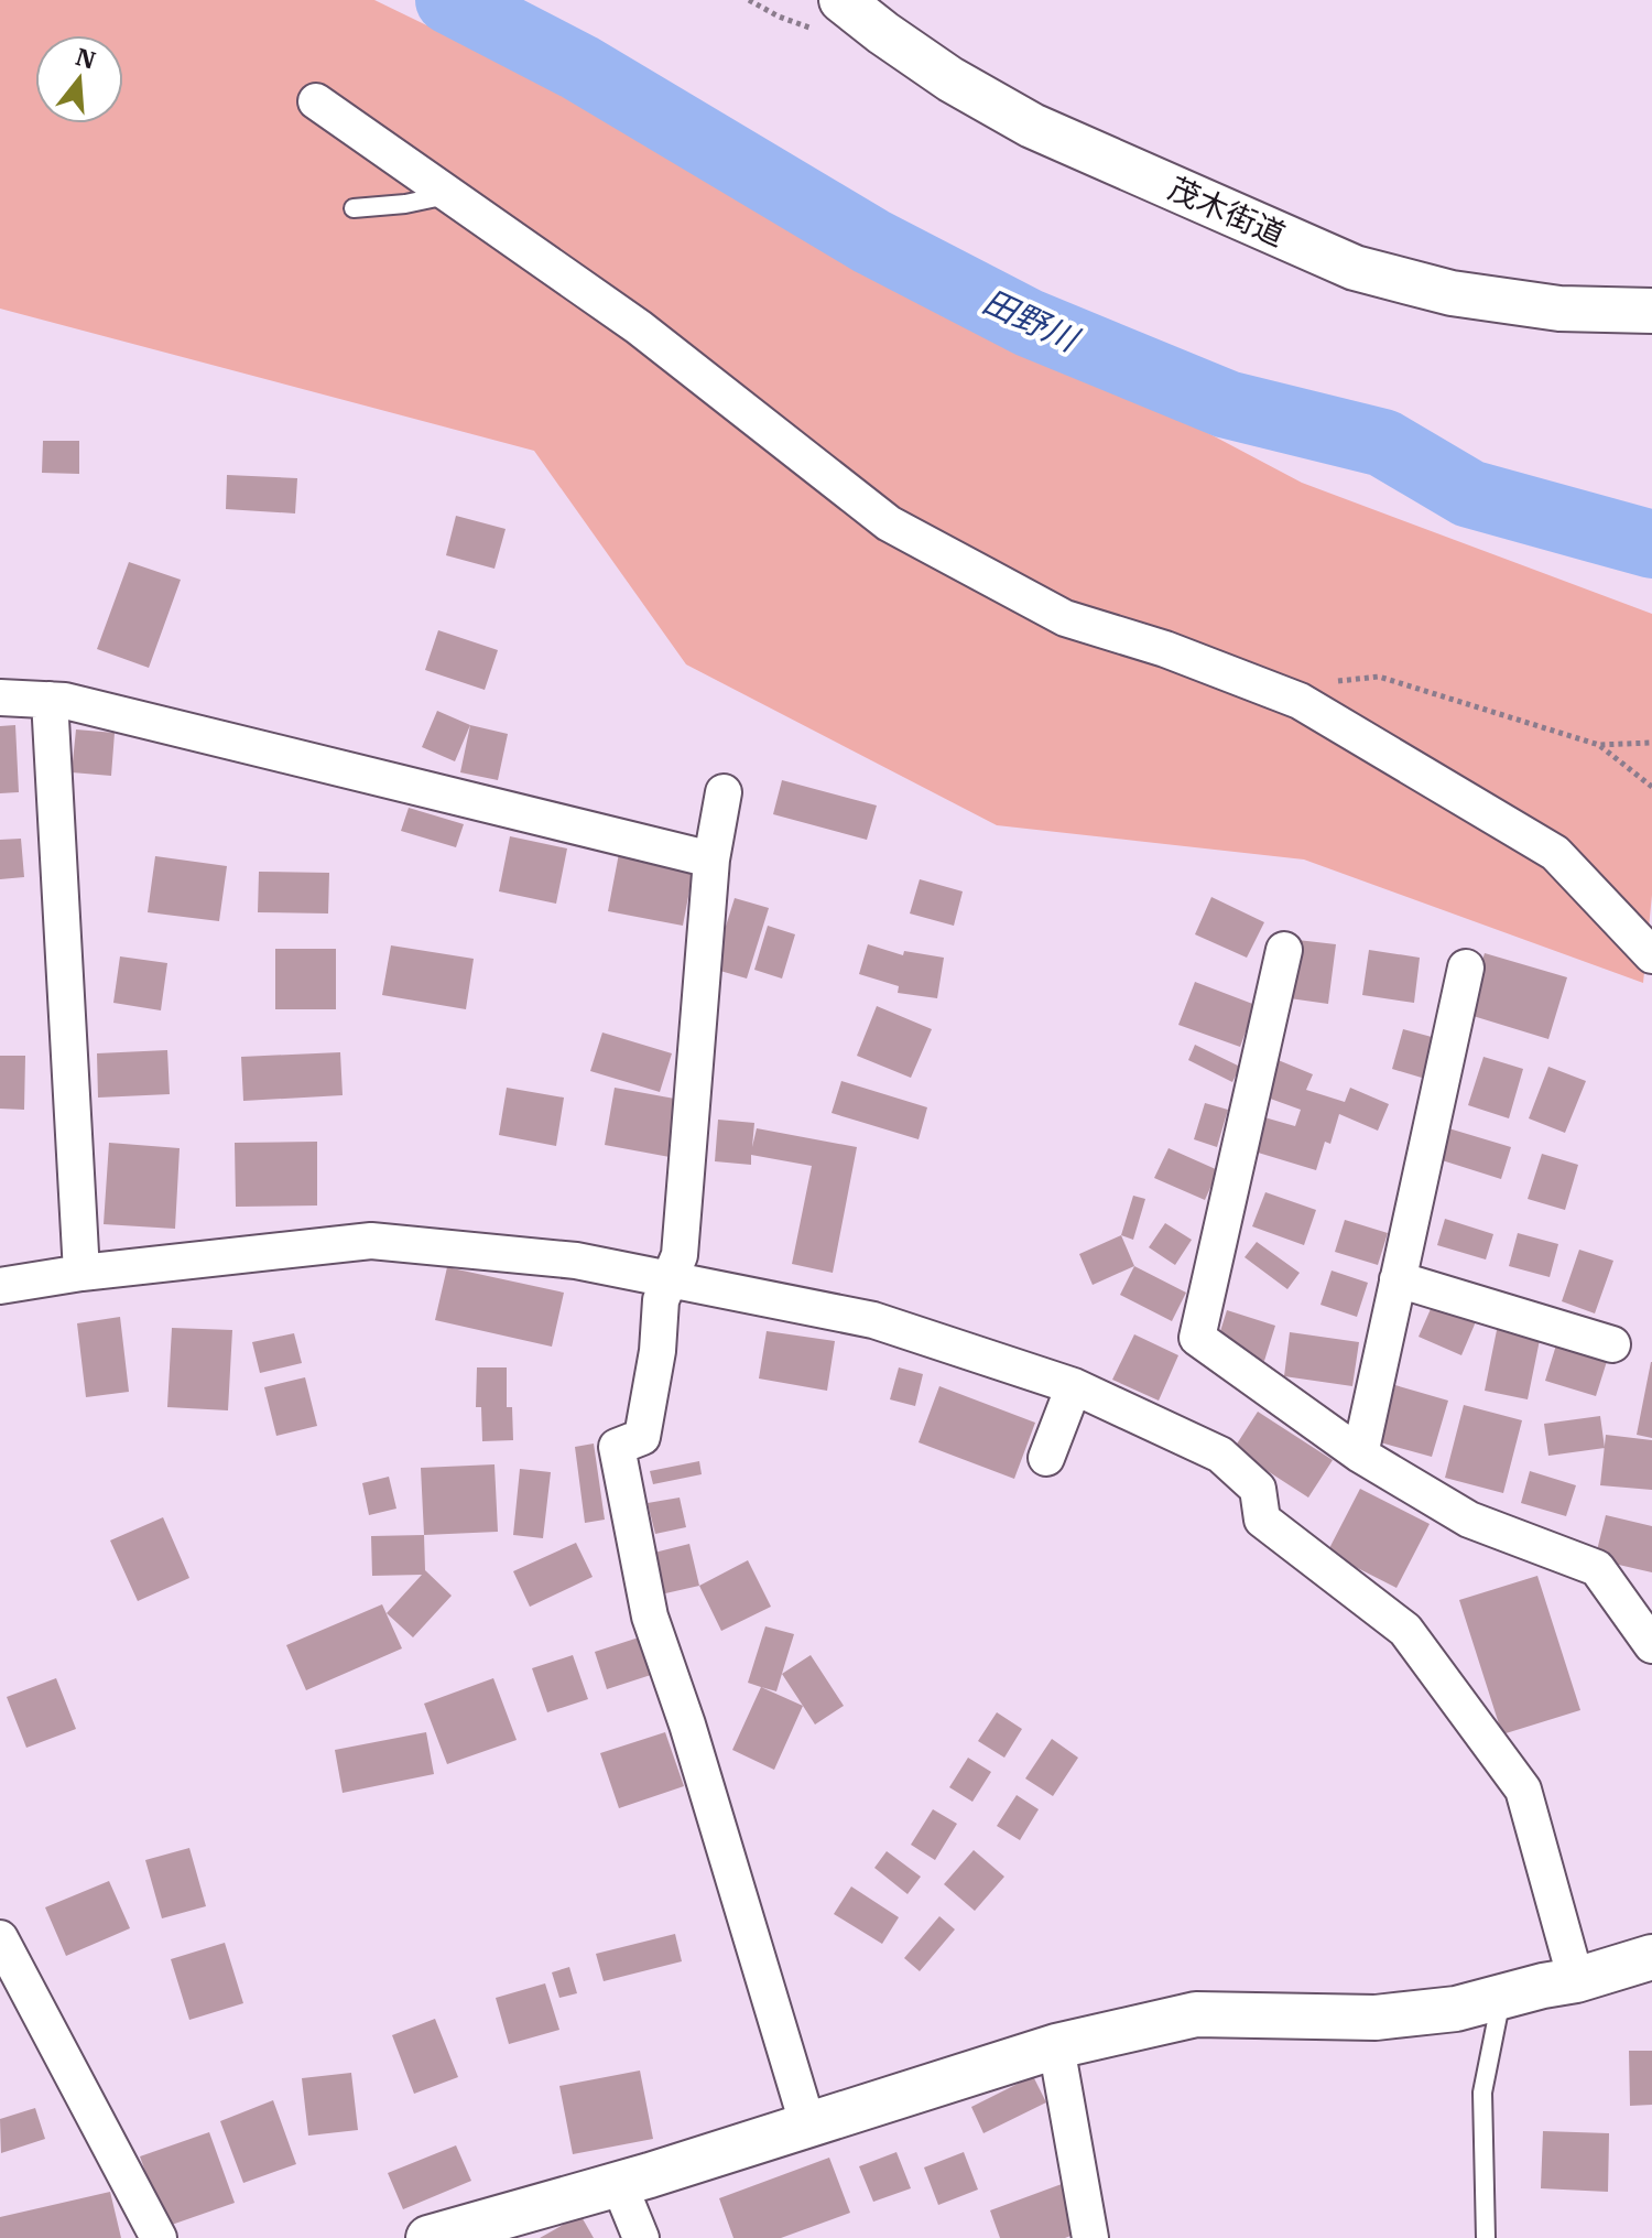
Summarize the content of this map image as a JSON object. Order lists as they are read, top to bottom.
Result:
{
  "streets": {
    "street": ["茂木街道"]
  },
  "water": ["田野川"],
  "north": "top"
}
